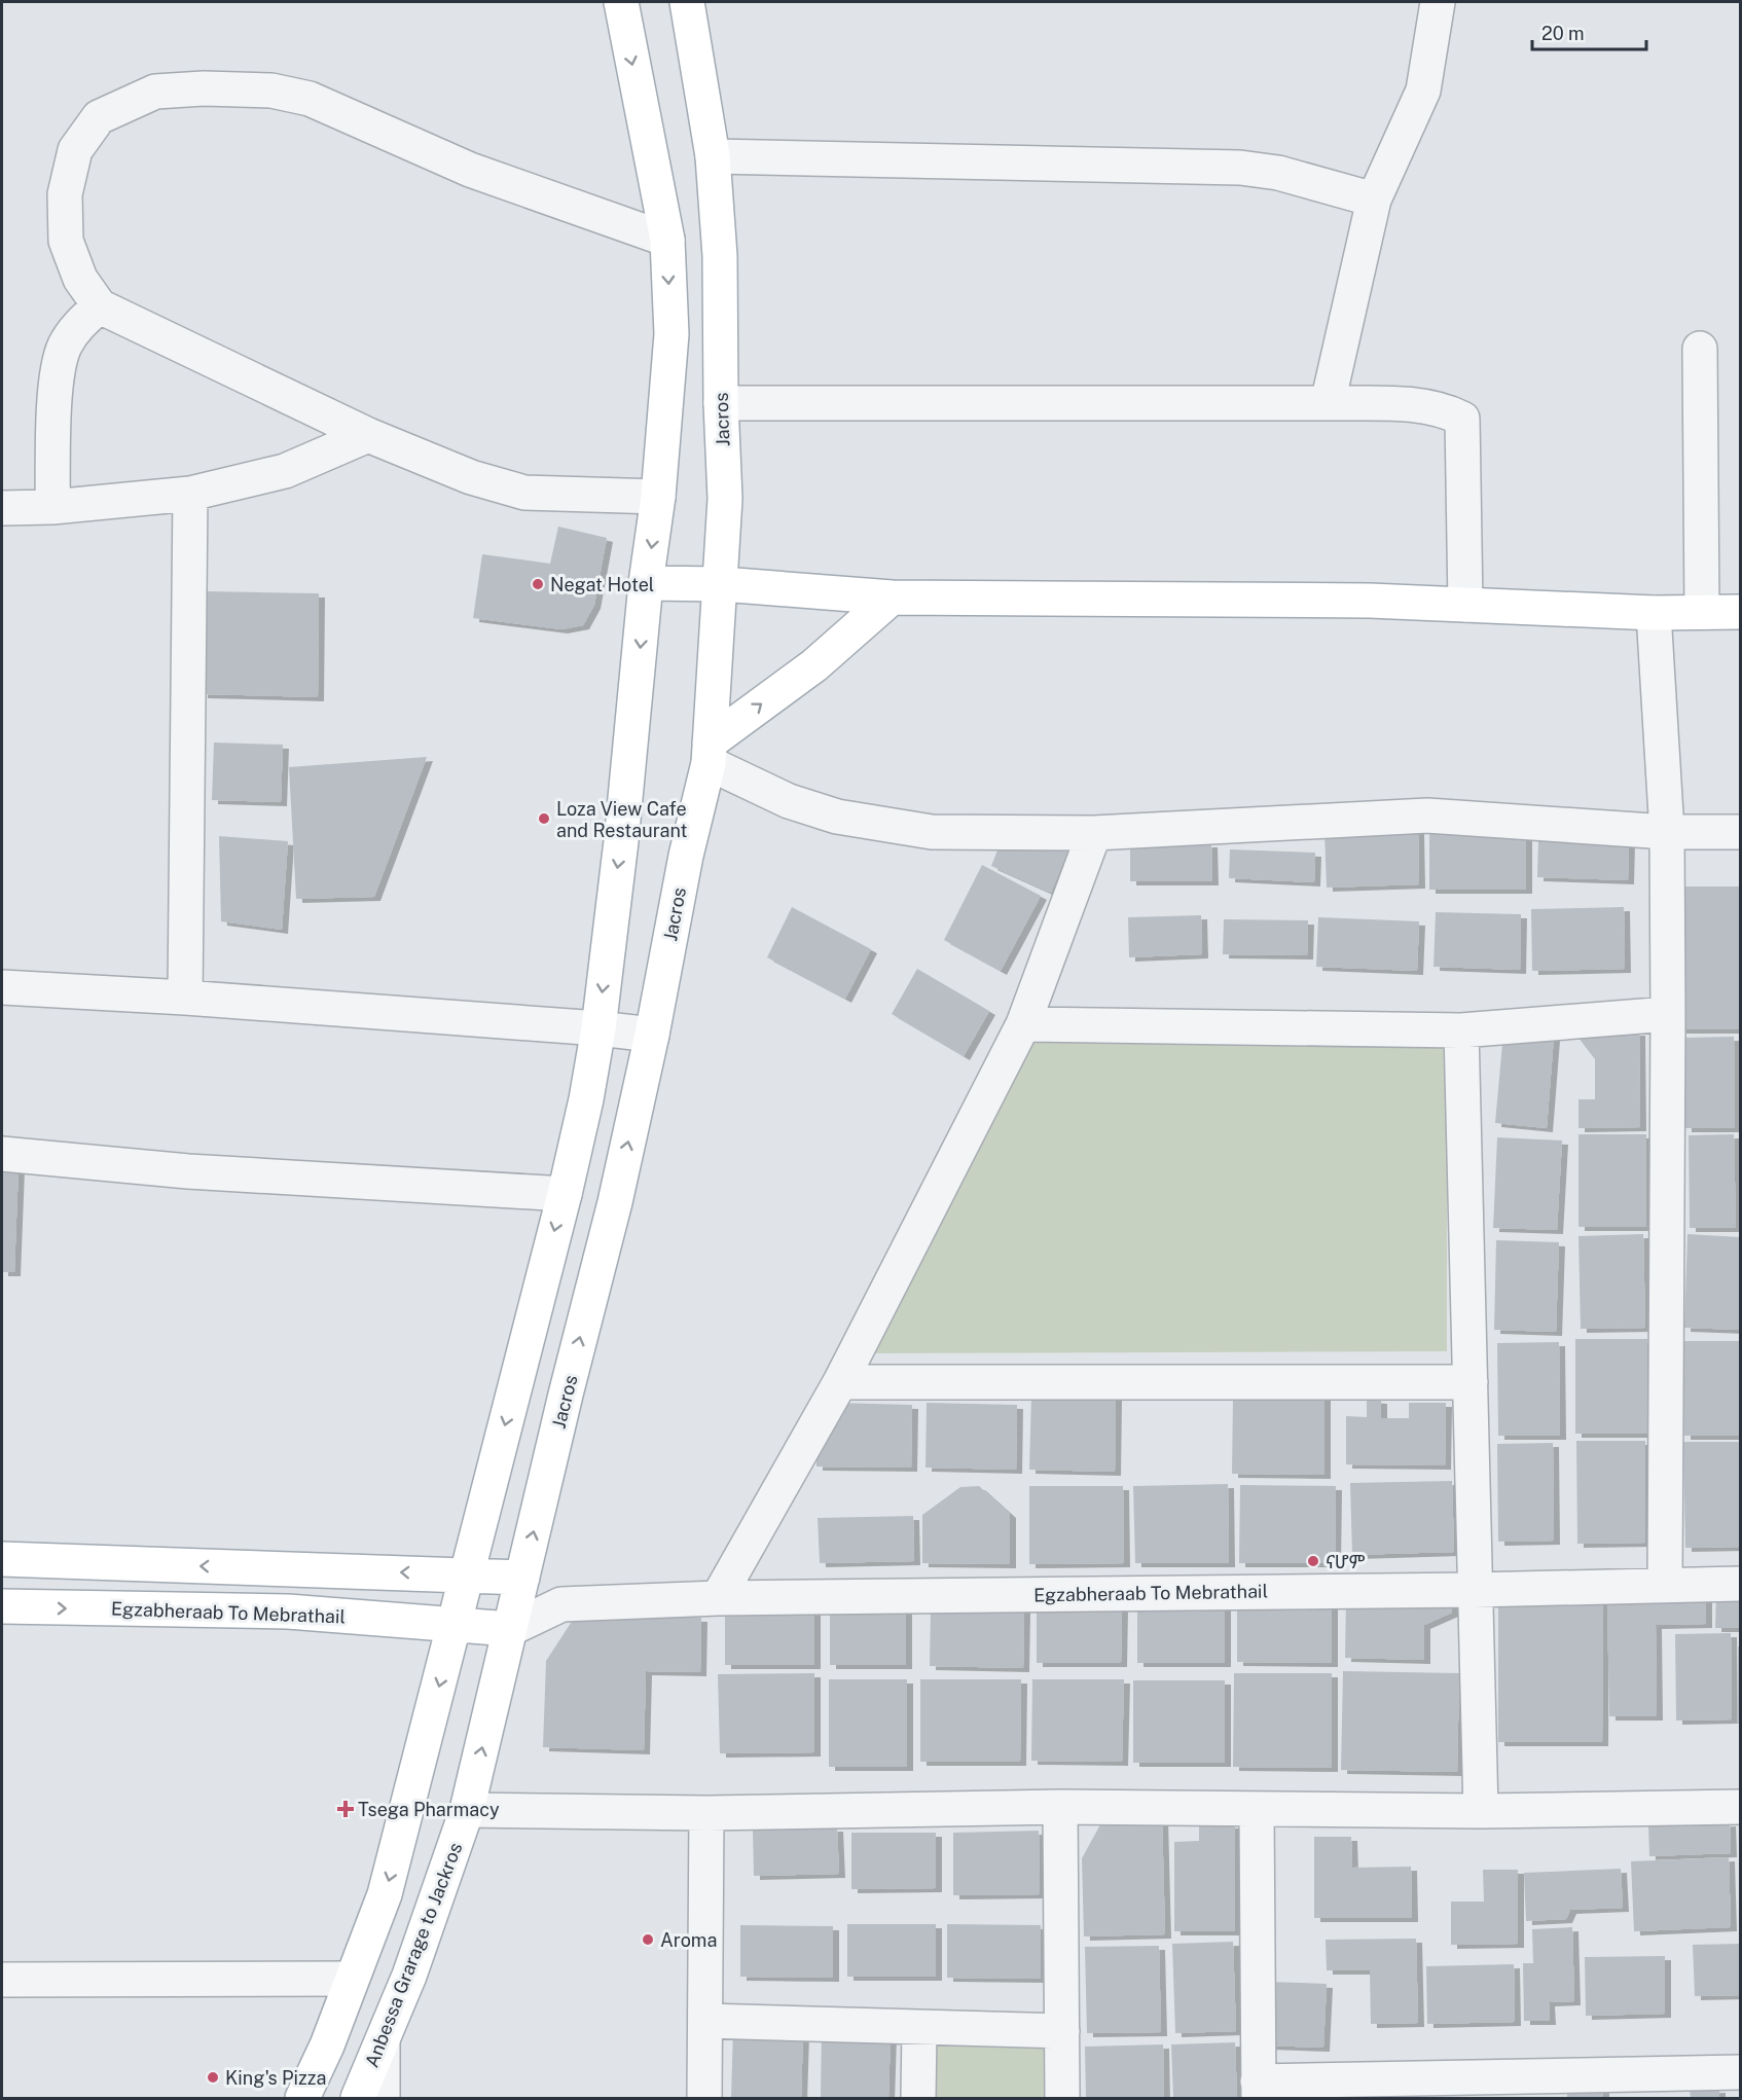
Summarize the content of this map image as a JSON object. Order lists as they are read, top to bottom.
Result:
{
  "streets": {
    "main road": ["Jacros", "Egzabheraab To Mebrathail", "Anbessa Grarage to Jackros"]
  },
  "crossings": [
    ["Jacros", "Egzabheraab To Mebrathail"],
    ["Jacros", "Anbessa Grarage to Jackros"]
  ],
  "places": {
    "other": [
      "Negat Hotel",
      "Loza View Cafe and Restaurant",
      "ናሆም",
      "Aroma",
      "King's Pizza"
    ],
    "health": ["Tsega Pharmacy"]
  },
  "scale_bar": "20 m"
}
